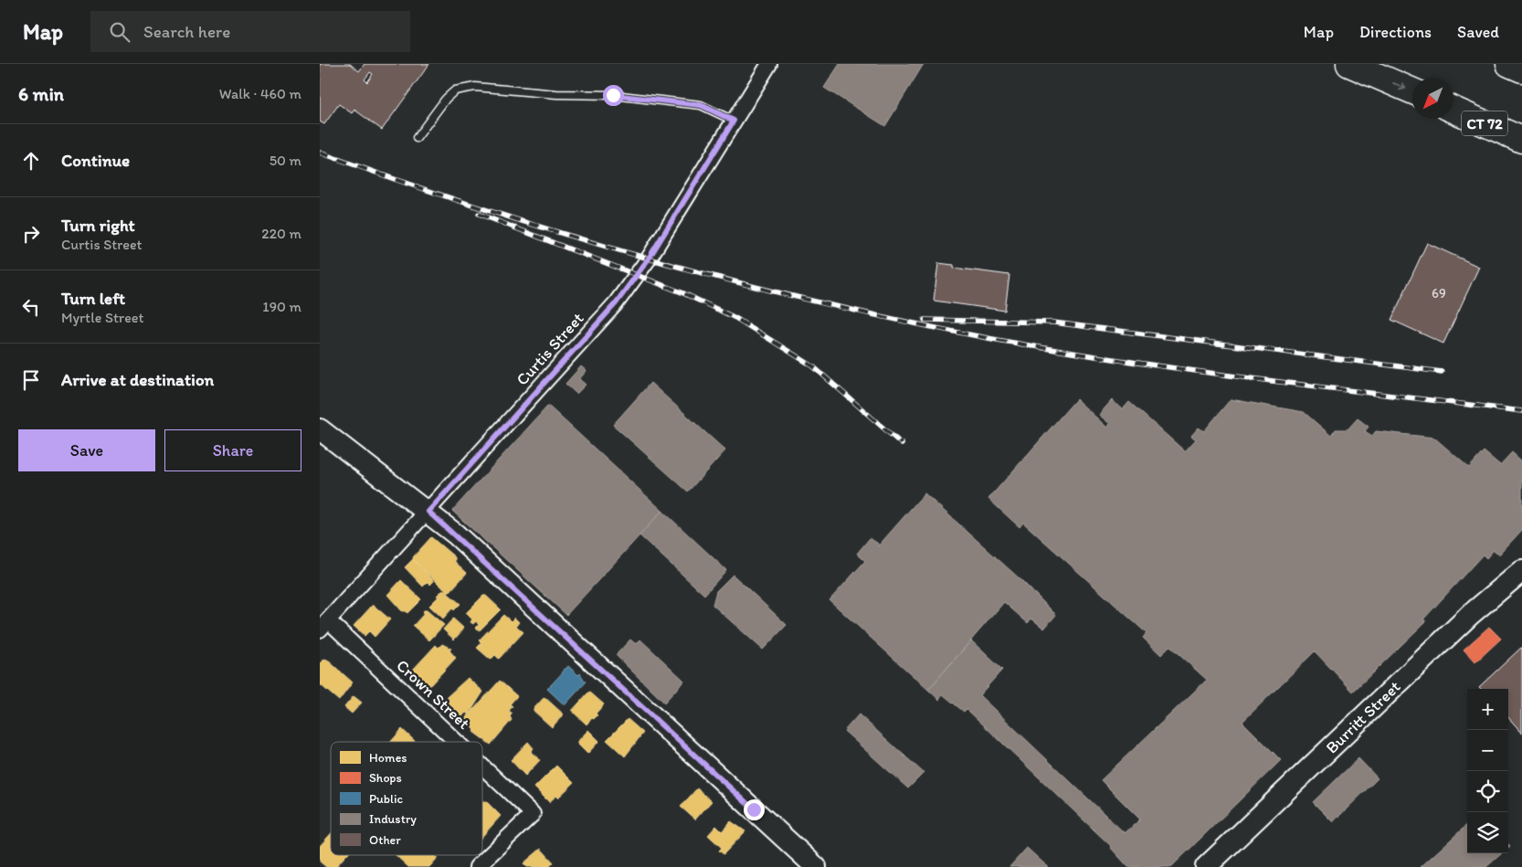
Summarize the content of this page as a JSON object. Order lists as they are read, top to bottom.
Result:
{
  "streets": {
    "highway": ["CT 72"],
    "street": ["Curtis Street", "Crown Street", "Burritt Street"]
  },
  "crossings": [
    ["Curtis Street", "Crown Street"]
  ],
  "house_numbers": ["69"],
  "legend": [
    "Homes",
    "Shops",
    "Public",
    "Industry",
    "Other"
  ],
  "north": "bottom left",
  "page": {
    "header": "Map",
    "search": "Search here",
    "nav": ["Map", "Directions", "Saved"],
    "heading": ["6 min", "Walk · 460 m"],
    "list": [
      ["Continue", "50 m"],
      ["Turn right", "Curtis Street", "220 m"],
      ["Turn left", "Myrtle Street", "190 m"],
      "Arrive at destination"
    ],
    "buttons": ["Save", "Share"],
    "map_buttons": ["+", "−"]
  }
}
